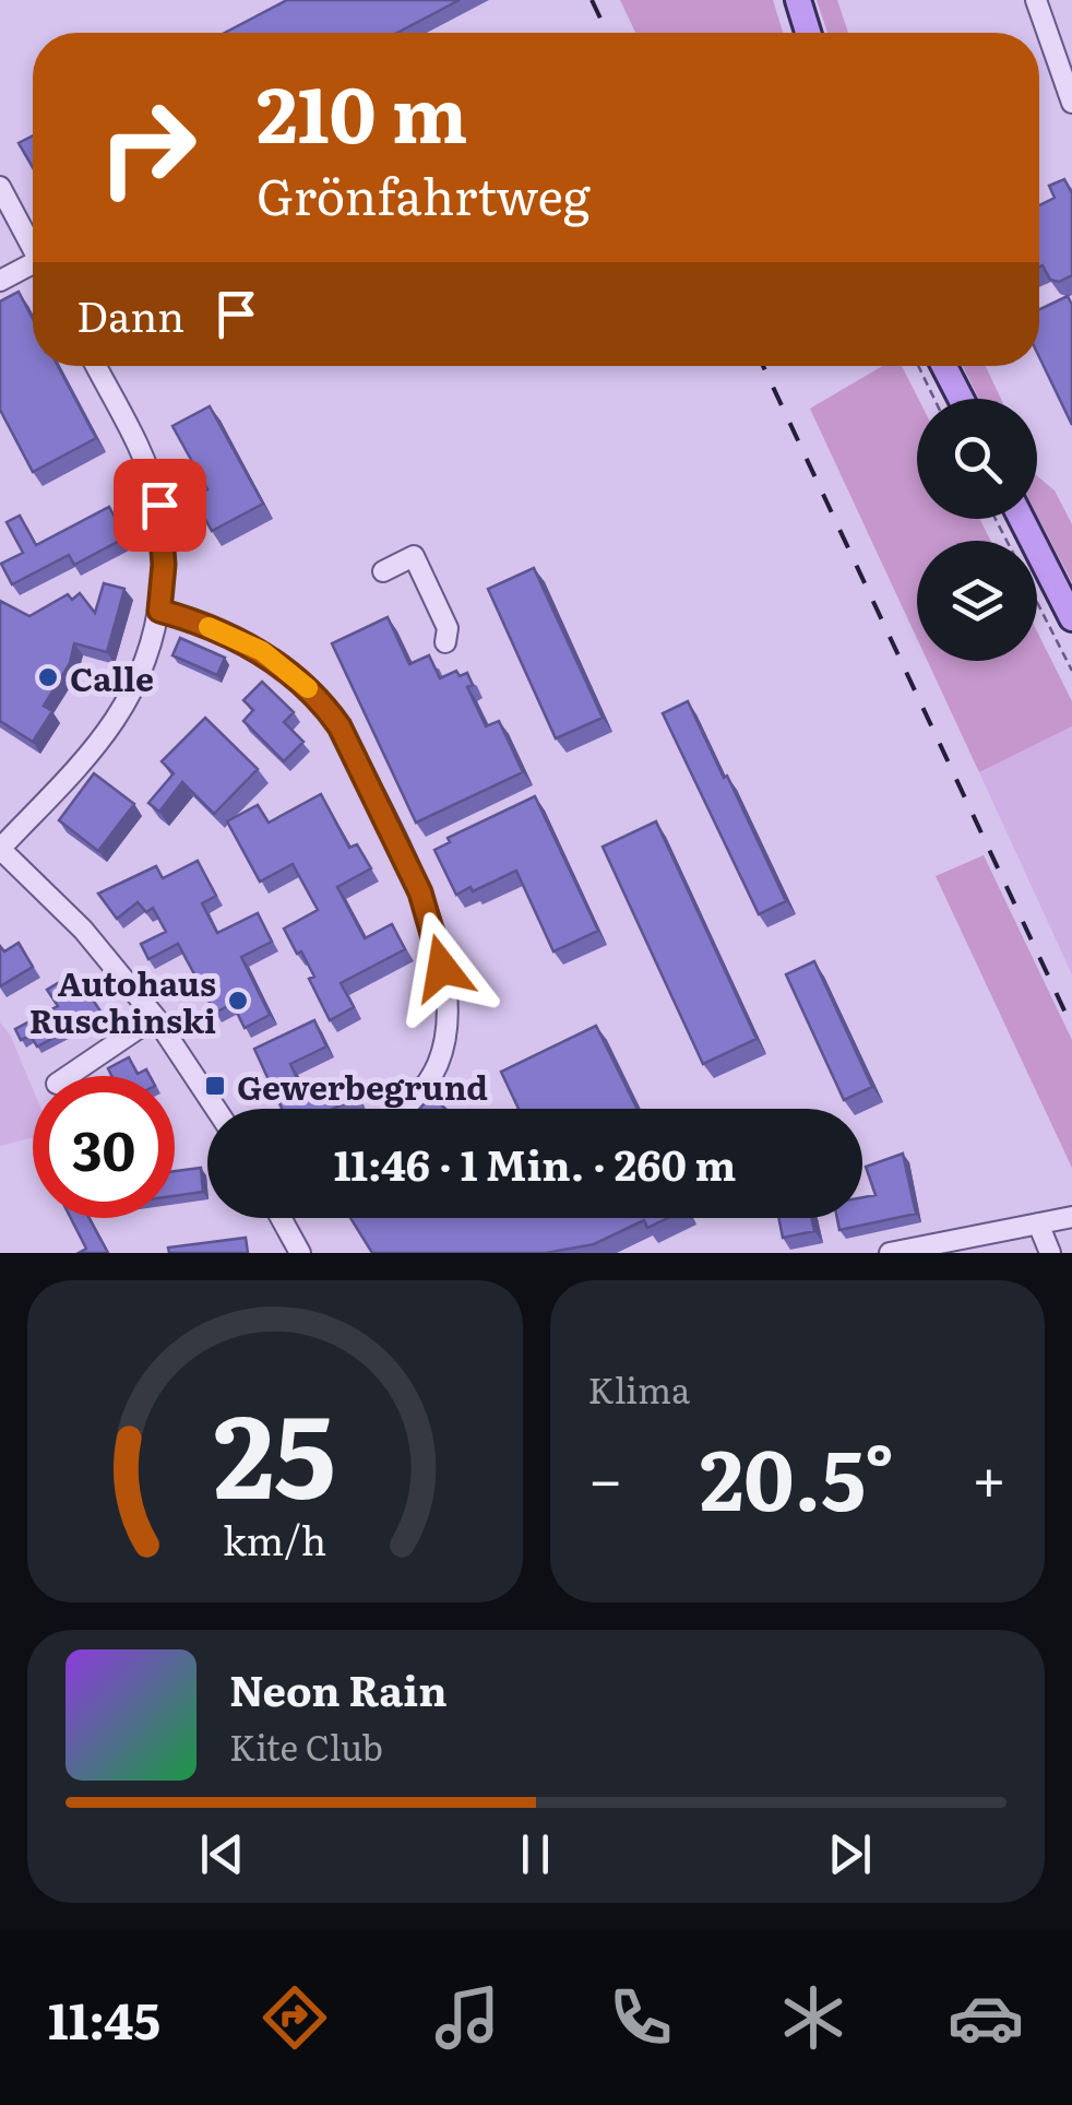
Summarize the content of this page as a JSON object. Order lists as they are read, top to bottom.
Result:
{
  "places": {
    "other": ["Calle", "Autohaus Ruschinski"],
    "transit": ["Gewerbegrund"]
  },
  "page": {
    "turn": ["210 m", "Grönfahrtweg"],
    "then": "Dann",
    "limit": "30",
    "trip": "11:46 · 1 Min. · 260 m",
    "tile": "Klima",
    "heat": ["−", "20.5°", "+"],
    "song": ["Neon Rain", "Kite Club"],
    "tabs": "11:45",
    "gauge": ["25", "km/h"]
  }
}
